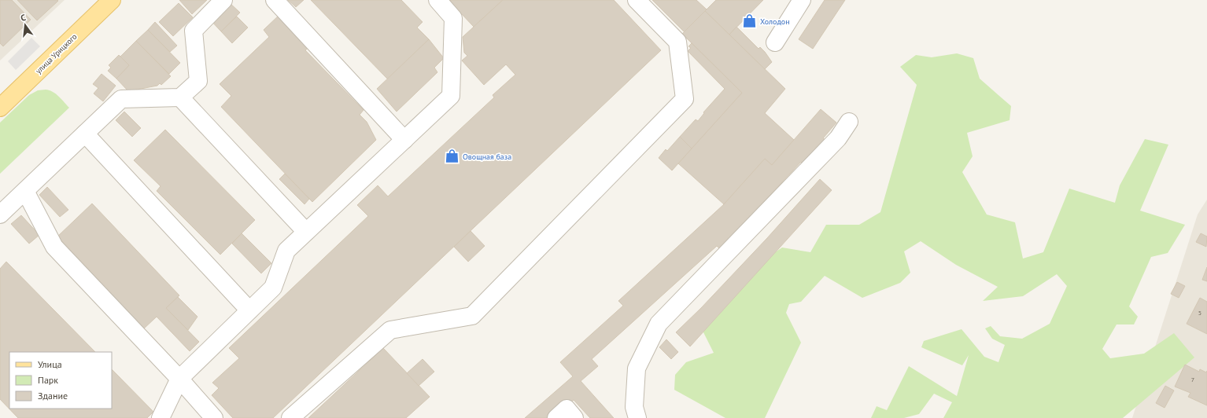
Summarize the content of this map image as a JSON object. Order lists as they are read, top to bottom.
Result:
{
  "streets": {
    "main road": ["улица Урицкого"]
  },
  "places": {
    "shop": ["Холодон", "Овощная база"]
  },
  "house_numbers": ["5", "7"],
  "legend": ["Улица", "Парк", "Здание"],
  "north": "top"
}
